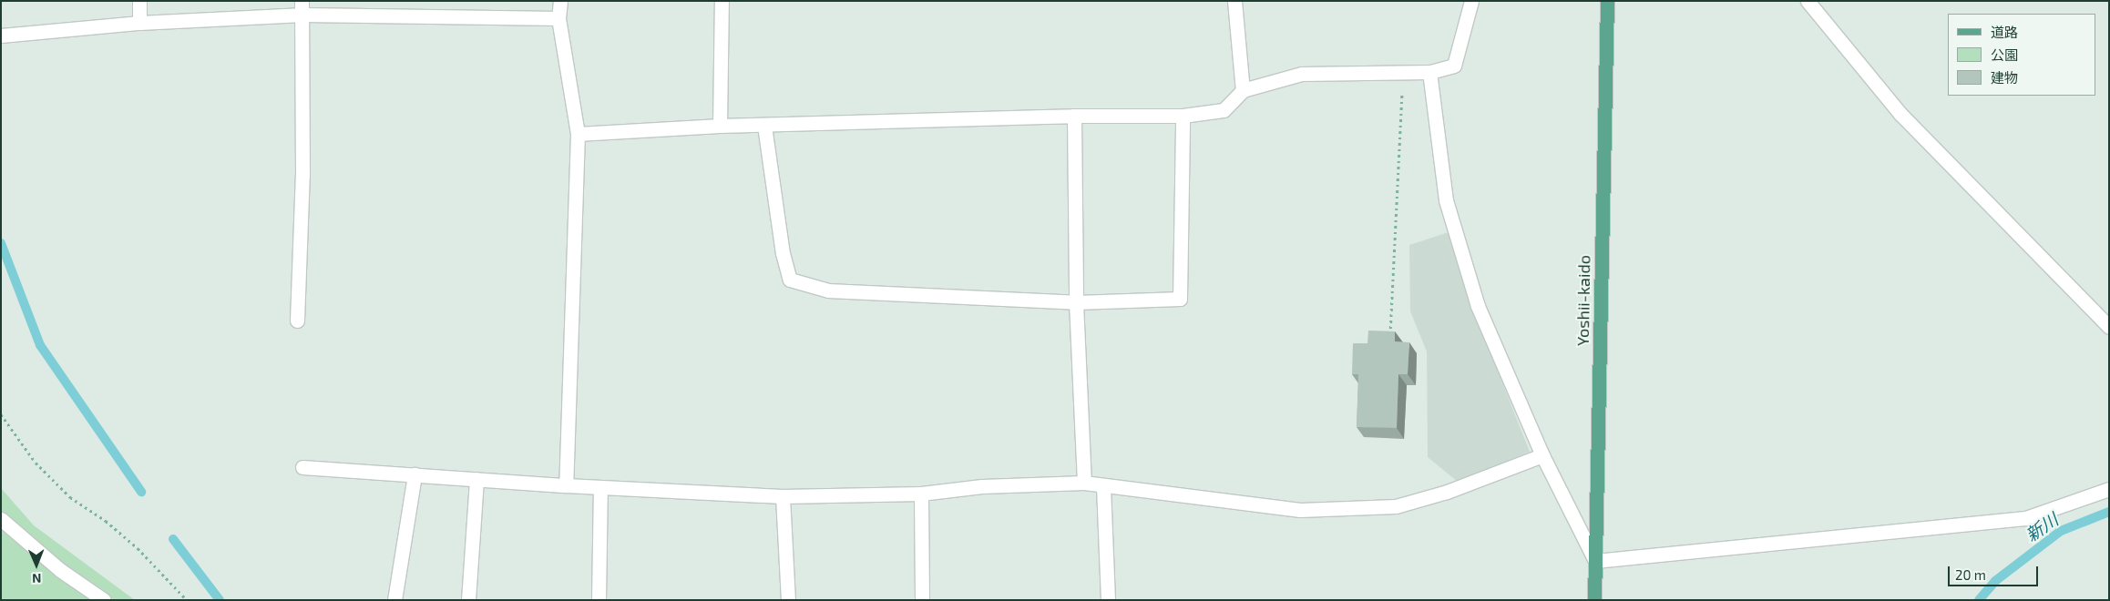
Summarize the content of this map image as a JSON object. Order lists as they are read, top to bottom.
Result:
{
  "streets": {
    "main road": ["Yoshii-kaido"]
  },
  "water": ["新川"],
  "legend": ["道路", "公園", "建物"],
  "scale_bar": "20 m",
  "north": "bottom"
}
